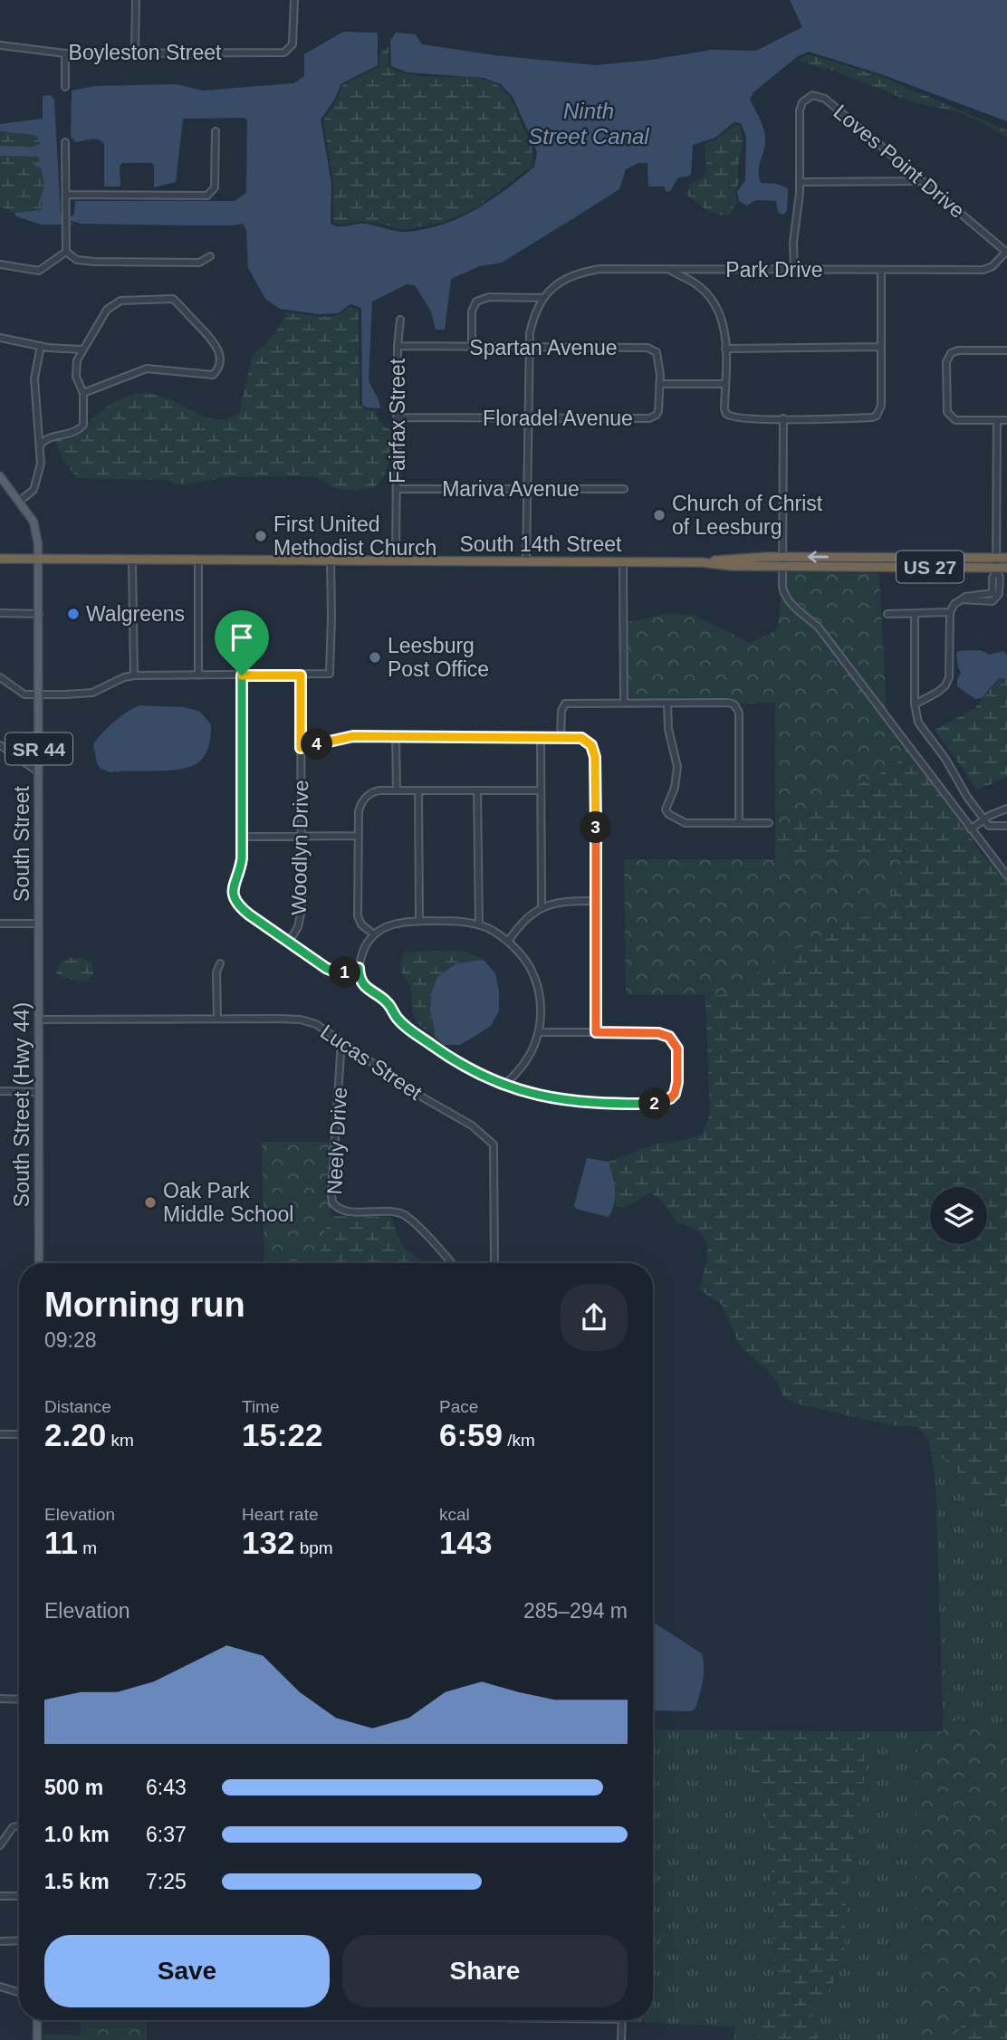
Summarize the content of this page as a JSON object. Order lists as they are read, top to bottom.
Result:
{
  "streets": {
    "highway": ["South 14th Street", "US 27"],
    "main road": ["SR 44", "South Street", "South Street (Hwy 44)"],
    "street": [
      "Boyleston Street",
      "Loves Point Drive",
      "Park Drive",
      "Spartan Avenue",
      "Floradel Avenue",
      "Fairfax Street",
      "Mariva Avenue",
      "Woodlyn Drive",
      "Lucas Street",
      "Neely Drive"
    ]
  },
  "crossings": [
    ["Loves Point Drive", "Park Drive"],
    ["Spartan Avenue", "Floradel Avenue"],
    ["Spartan Avenue", "Fairfax Street"],
    ["Floradel Avenue", "Fairfax Street"],
    ["Fairfax Street", "Mariva Avenue"],
    ["Fairfax Street", "South 14th Street"],
    ["South 14th Street", "SR 44"],
    ["South 14th Street", "South Street"],
    ["SR 44", "South Street"],
    ["South Street", "South Street (Hwy 44)"],
    ["Lucas Street", "South Street (Hwy 44)"],
    ["Lucas Street", "Neely Drive"]
  ],
  "water": ["Ninth Street Canal"],
  "places": [
    "Church of Christ of Leesburg",
    "First United Methodist Church",
    "Walgreens",
    "Leesburg Post Office",
    "Oak Park Middle School"
  ],
  "page": {
    "pins": [
      "4",
      "3",
      "1",
      "2"
    ],
    "heading": ["Morning run", "09:28"],
    "stats": [
      ["Distance", "2.20 km"],
      ["Time", "15:22"],
      ["Pace", "6:59 /km"],
      ["Elevation", "11 m"],
      ["Heart rate", "132 bpm"],
      ["kcal", "143"]
    ],
    "chart": ["Elevation", "285–294 m"],
    "list": [
      {
        "name": "500 m",
        "note": "6:43"
      },
      {
        "name": "1.0 km",
        "note": "6:37"
      },
      {
        "name": "1.5 km",
        "note": "7:25"
      }
    ],
    "buttons": ["Save", "Share"]
  }
}
